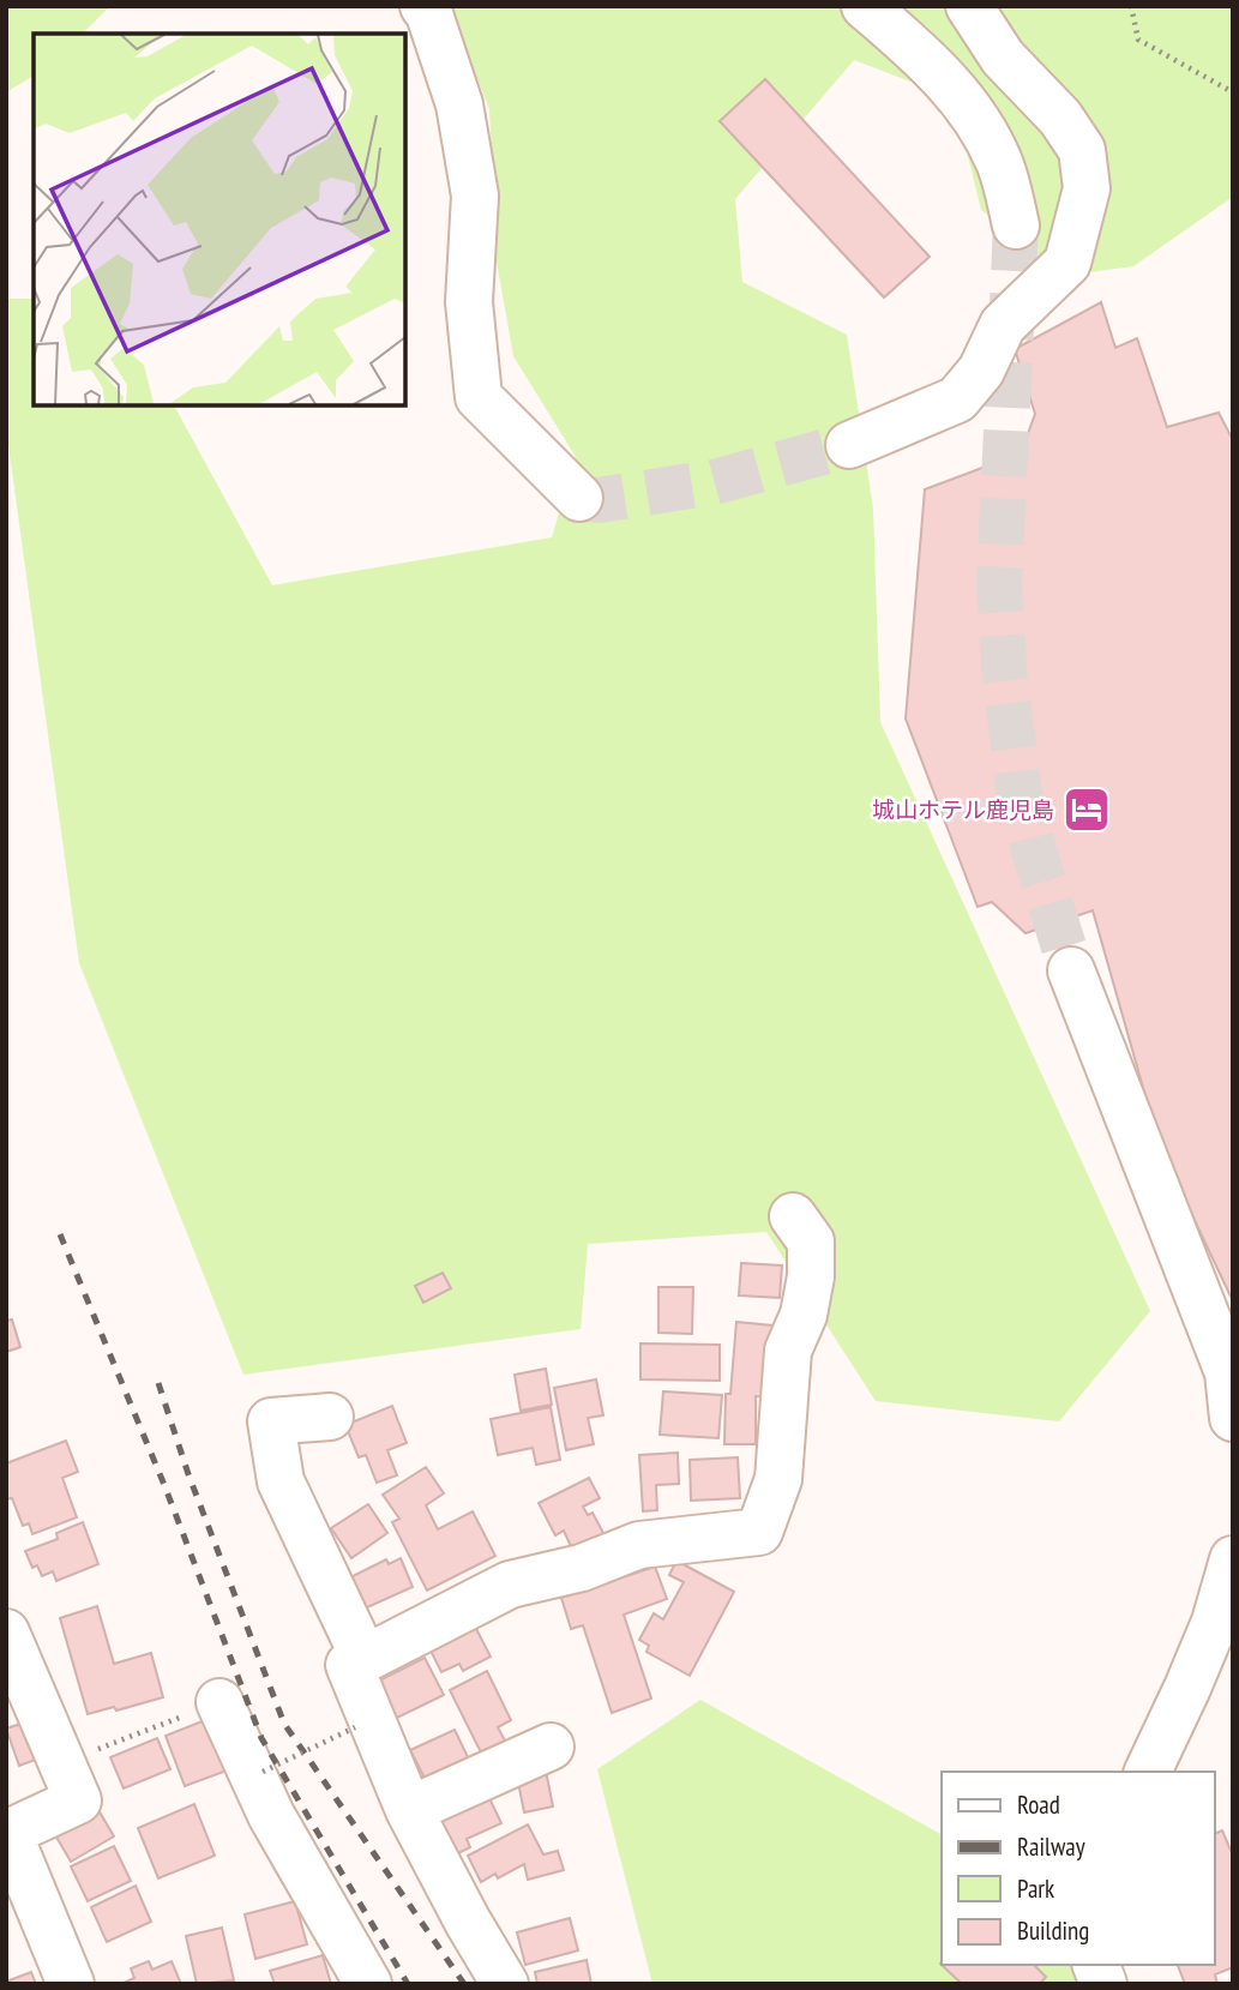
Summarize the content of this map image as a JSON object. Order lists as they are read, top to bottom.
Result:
{
  "places": {
    "hotel": ["城山ホテル鹿児島"]
  },
  "legend": [
    "Road",
    "Railway",
    "Park",
    "Building"
  ]
}
